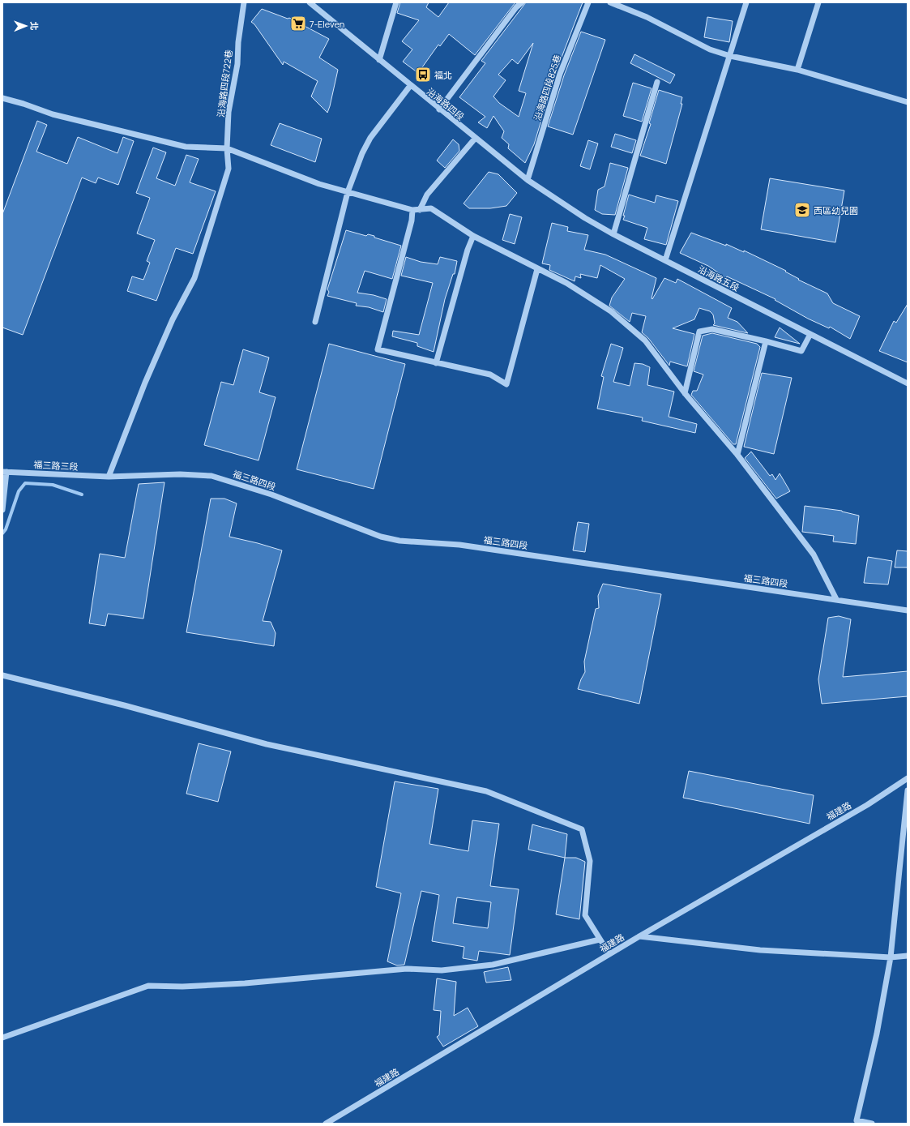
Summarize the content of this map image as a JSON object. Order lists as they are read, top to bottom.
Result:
{
  "streets": {
    "street": [
      "沿海路四段722巷",
      "沿海路四段825巷",
      "沿海路四段",
      "沿海路五段",
      "福三路三段",
      "福三路四段",
      "福建路"
    ]
  },
  "crossings": [
    ["沿海路四段722巷", "福三路三段"],
    ["沿海路四段722巷", "福三路四段"],
    ["沿海路四段825巷", "沿海路四段"],
    ["沿海路四段825巷", "沿海路五段"],
    ["沿海路四段", "沿海路五段"],
    ["福三路三段", "福三路四段"]
  ],
  "places": {
    "supermarket": ["7-Eleven"],
    "bus stop": ["福北"],
    "school or university": ["西區幼兒園"]
  },
  "north": "right"
}
